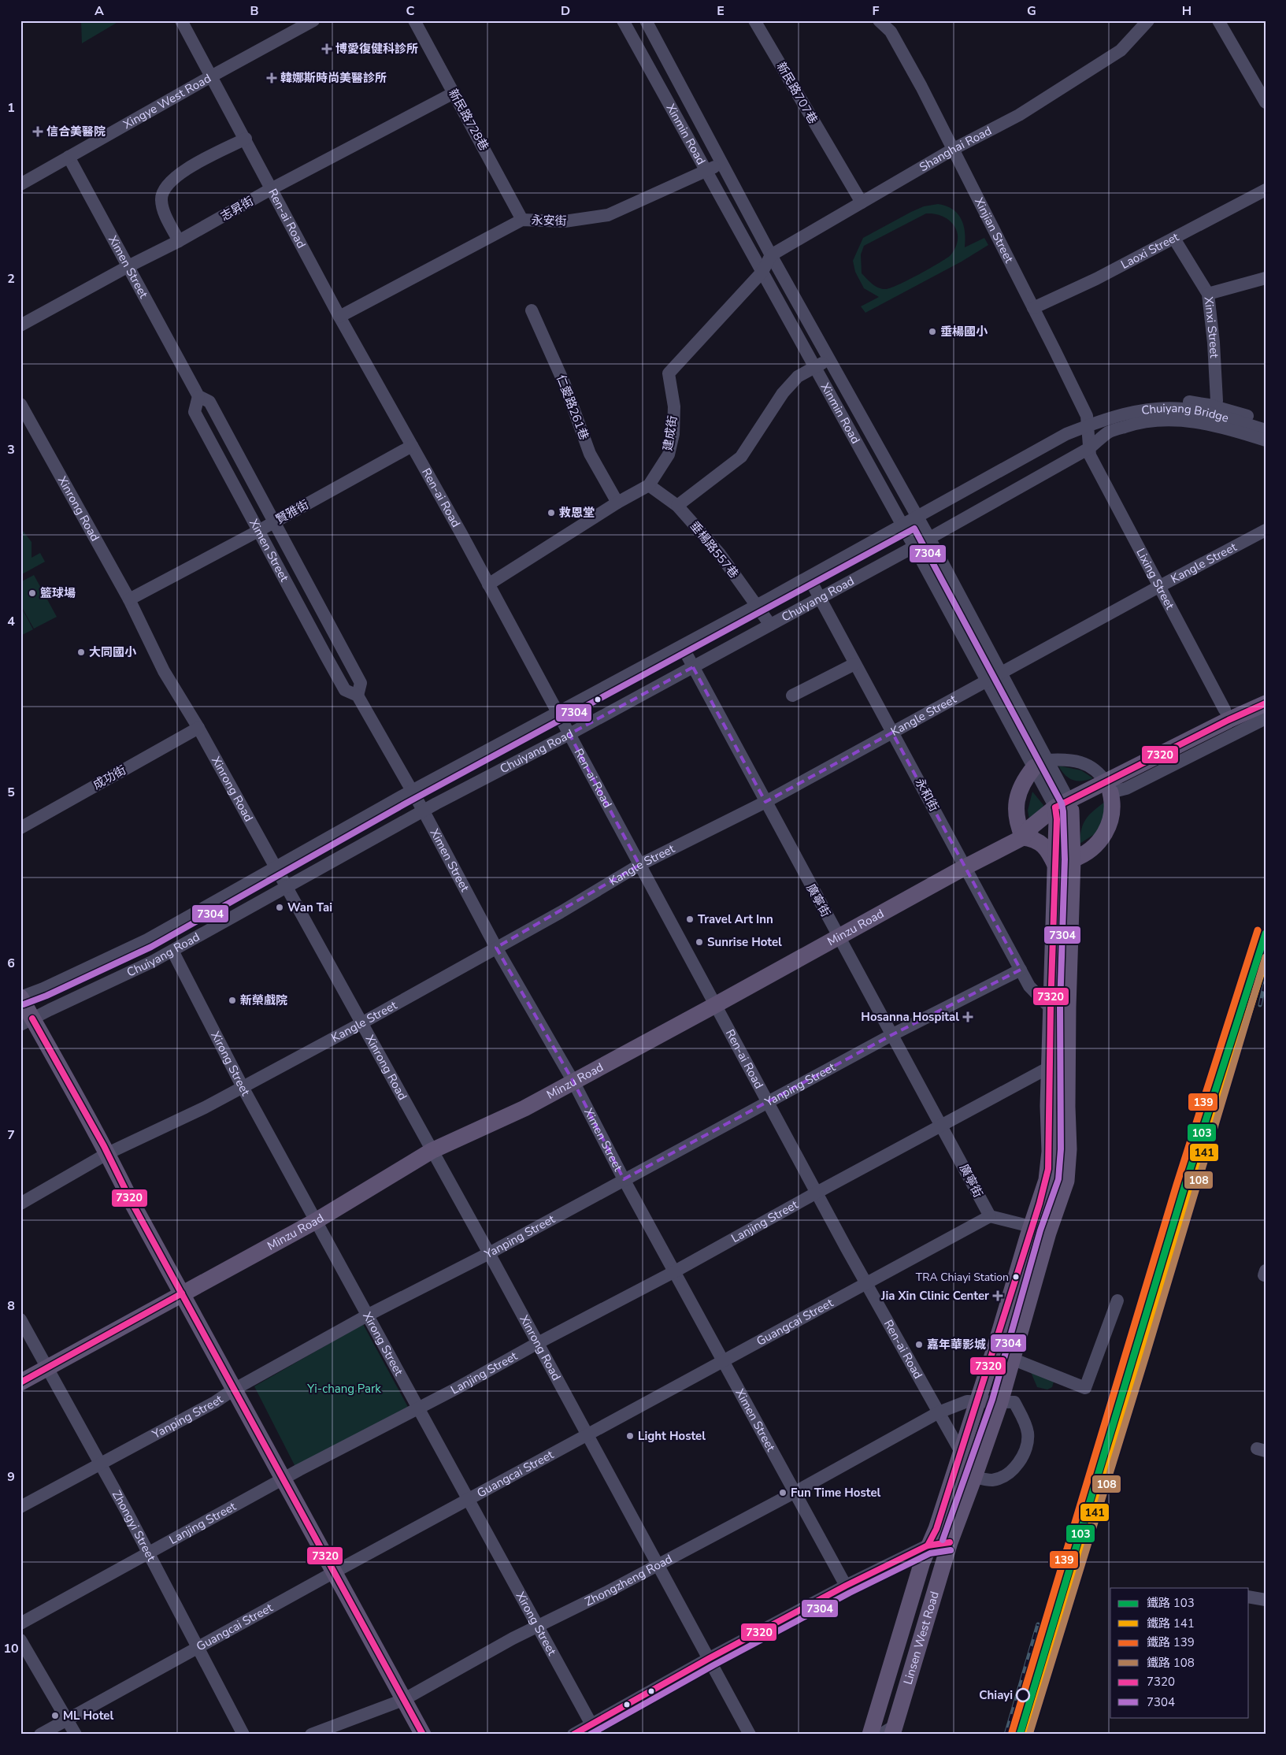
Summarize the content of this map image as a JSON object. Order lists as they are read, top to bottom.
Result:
{
  "streets": {
    "main road": ["Minzu Road", "Linsen West Road"],
    "street": [
      "新民路707巷",
      "Xingye West Road",
      "新民路728巷",
      "Xinmin Road",
      "Shanghai Road",
      "志昇街",
      "Ren-ai Road",
      "永安街",
      "Xinjian Street",
      "Laoxi Street",
      "Ximen Street",
      "Xinxi Street",
      "仁愛路261巷",
      "Chuiyang Bridge",
      "建成街",
      "Xinrong Road",
      "賢雅街",
      "垂楊路557巷",
      "Kangle Street",
      "Lixing Street",
      "Chuiyang Road",
      "成功街",
      "永和街",
      "廣寧街",
      "Xirong Street",
      "Yanping Street",
      "Lanjing Street",
      "Guangcai Street",
      "Zhongyi Street",
      "Zhongzheng Road"
    ]
  },
  "crossings": [
    ["新民路707巷", "Shanghai Road"],
    ["Xingye West Road", "Ren-ai Road"],
    ["Xingye West Road", "Ximen Street"],
    ["新民路728巷", "志昇街"],
    ["新民路728巷", "永安街"],
    ["Xinmin Road", "Shanghai Road"],
    ["Xinmin Road", "永安街"],
    ["Xinmin Road", "建成街"],
    ["Xinmin Road", "Kangle Street"],
    ["Xinmin Road", "Chuiyang Road"],
    ["Xinmin Road", "Minzu Road"],
    ["Xinmin Road", "Linsen West Road"],
    ["Shanghai Road", "Xinjian Street"],
    ["志昇街", "Ren-ai Road"],
    ["志昇街", "Ximen Street"],
    ["Ren-ai Road", "永安街"],
    ["Ren-ai Road", "建成街"],
    ["Ren-ai Road", "賢雅街"],
    ["Ren-ai Road", "Kangle Street"],
    ["Ren-ai Road", "Chuiyang Road"],
    ["Ren-ai Road", "Minzu Road"],
    ["Ren-ai Road", "Yanping Street"],
    ["Ren-ai Road", "Lanjing Street"],
    ["Ren-ai Road", "Guangcai Street"],
    ["Ren-ai Road", "Zhongzheng Road"],
    ["Ren-ai Road", "Linsen West Road"],
    ["Xinjian Street", "Laoxi Street"],
    ["Xinjian Street", "Lixing Street"],
    ["Xinjian Street", "Chuiyang Road"],
    ["Laoxi Street", "Xinxi Street"],
    ["Ximen Street", "賢雅街"],
    ["Ximen Street", "Kangle Street"],
    ["Ximen Street", "Chuiyang Road"],
    ["Ximen Street", "Minzu Road"],
    ["Ximen Street", "Yanping Street"],
    ["Ximen Street", "Lanjing Street"],
    ["Ximen Street", "Guangcai Street"],
    ["Ximen Street", "Zhongzheng Road"],
    ["仁愛路261巷", "建成街"],
    ["Chuiyang Bridge", "Chuiyang Road"],
    ["建成街", "垂楊路557巷"],
    ["Xinrong Road", "賢雅街"],
    ["Xinrong Road", "Kangle Street"],
    ["Xinrong Road", "Chuiyang Road"],
    ["Xinrong Road", "成功街"],
    ["Xinrong Road", "Minzu Road"],
    ["Xinrong Road", "Yanping Street"],
    ["Xinrong Road", "Lanjing Street"],
    ["Xinrong Road", "Guangcai Street"],
    ["Xinrong Road", "Zhongzheng Road"],
    ["垂楊路557巷", "Chuiyang Road"],
    ["Kangle Street", "Lixing Street"],
    ["Kangle Street", "永和街"],
    ["Kangle Street", "廣寧街"],
    ["Kangle Street", "Xirong Street"],
    ["Lixing Street", "Chuiyang Road"],
    ["Chuiyang Road", "永和街"],
    ["Chuiyang Road", "廣寧街"],
    ["Chuiyang Road", "Xirong Street"],
    ["永和街", "Minzu Road"],
    ["永和街", "Yanping Street"],
    ["永和街", "Linsen West Road"],
    ["廣寧街", "Minzu Road"],
    ["廣寧街", "Yanping Street"],
    ["廣寧街", "Lanjing Street"],
    ["廣寧街", "Guangcai Street"],
    ["Minzu Road", "Xirong Street"],
    ["Minzu Road", "Zhongyi Street"],
    ["Minzu Road", "Linsen West Road"],
    ["Xirong Street", "Yanping Street"],
    ["Xirong Street", "Lanjing Street"],
    ["Xirong Street", "Guangcai Street"],
    ["Xirong Street", "Zhongzheng Road"],
    ["Yanping Street", "Zhongyi Street"],
    ["Lanjing Street", "Zhongyi Street"],
    ["Lanjing Street", "Linsen West Road"],
    ["Guangcai Street", "Zhongyi Street"],
    ["Zhongzheng Road", "Linsen West Road"]
  ],
  "parks": ["Yi-chang Park"],
  "places": {
    "health": [
      "博愛復健科診所",
      "韓娜斯時尚美醫診所",
      "信合美醫院",
      "Hosanna Hospital",
      "Jia Xin Clinic Center"
    ],
    "other": [
      "垂楊國小",
      "救恩堂",
      "籃球場",
      "大同國小",
      "Wan Tai",
      "Travel Art Inn",
      "Sunrise Hotel",
      "新榮戲院",
      "TRA Chiayi Station",
      "嘉年華影城",
      "Light Hostel",
      "Fun Time Hostel",
      "Chiayi",
      "ML Hotel"
    ]
  },
  "lines": [
    "transit line 7304",
    "transit line 7320",
    "rail line 139",
    "rail line 103",
    "rail line 108",
    "rail line 141"
  ],
  "legend": [
    "鐵路 103",
    "鐵路 141",
    "鐵路 139",
    "鐵路 108",
    "7320",
    "7304"
  ],
  "grid": {
    "columns": [
      "A",
      "B",
      "C",
      "D",
      "E",
      "F",
      "G",
      "H"
    ],
    "rows": [
      "1",
      "2",
      "3",
      "4",
      "5",
      "6",
      "7",
      "8",
      "9",
      "10"
    ]
  }
}
